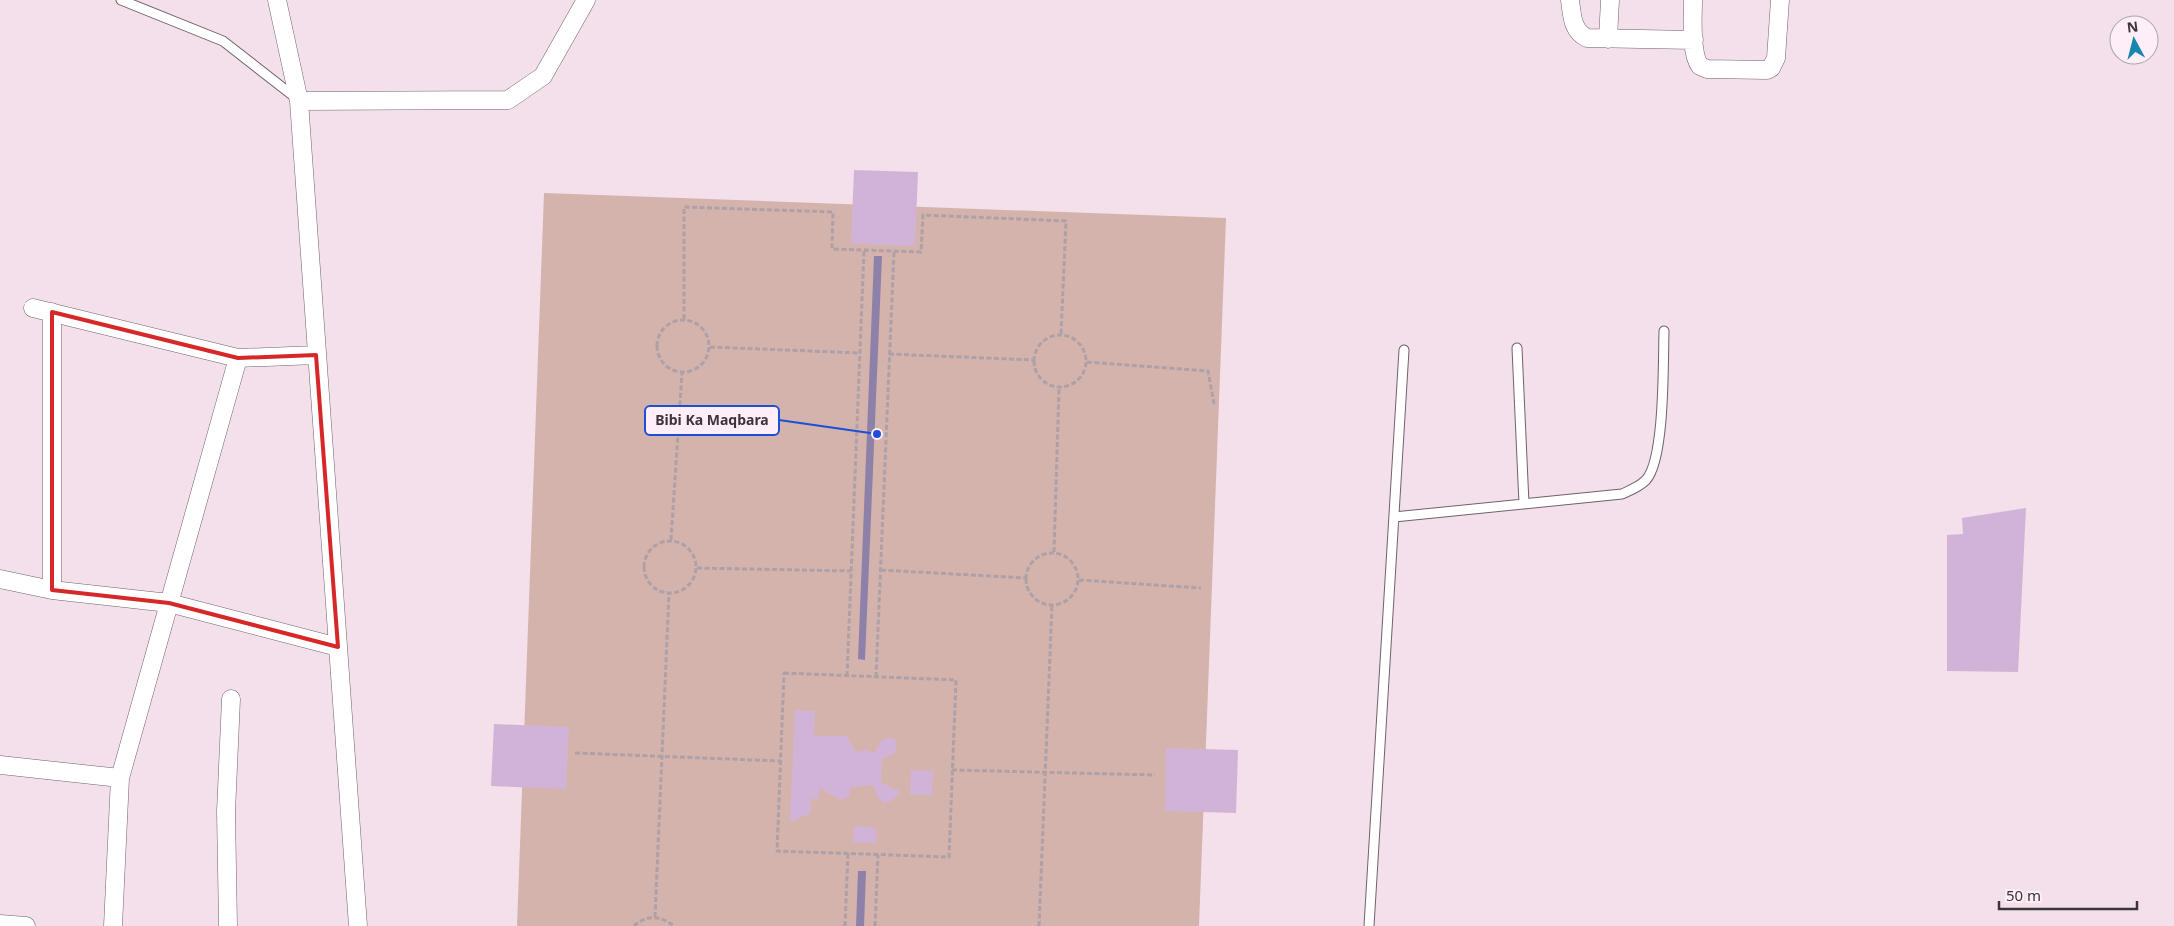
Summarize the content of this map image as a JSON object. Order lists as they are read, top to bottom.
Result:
{
  "places": ["Bibi Ka Maqbara"],
  "scale_bar": "50 m",
  "north": "top"
}
